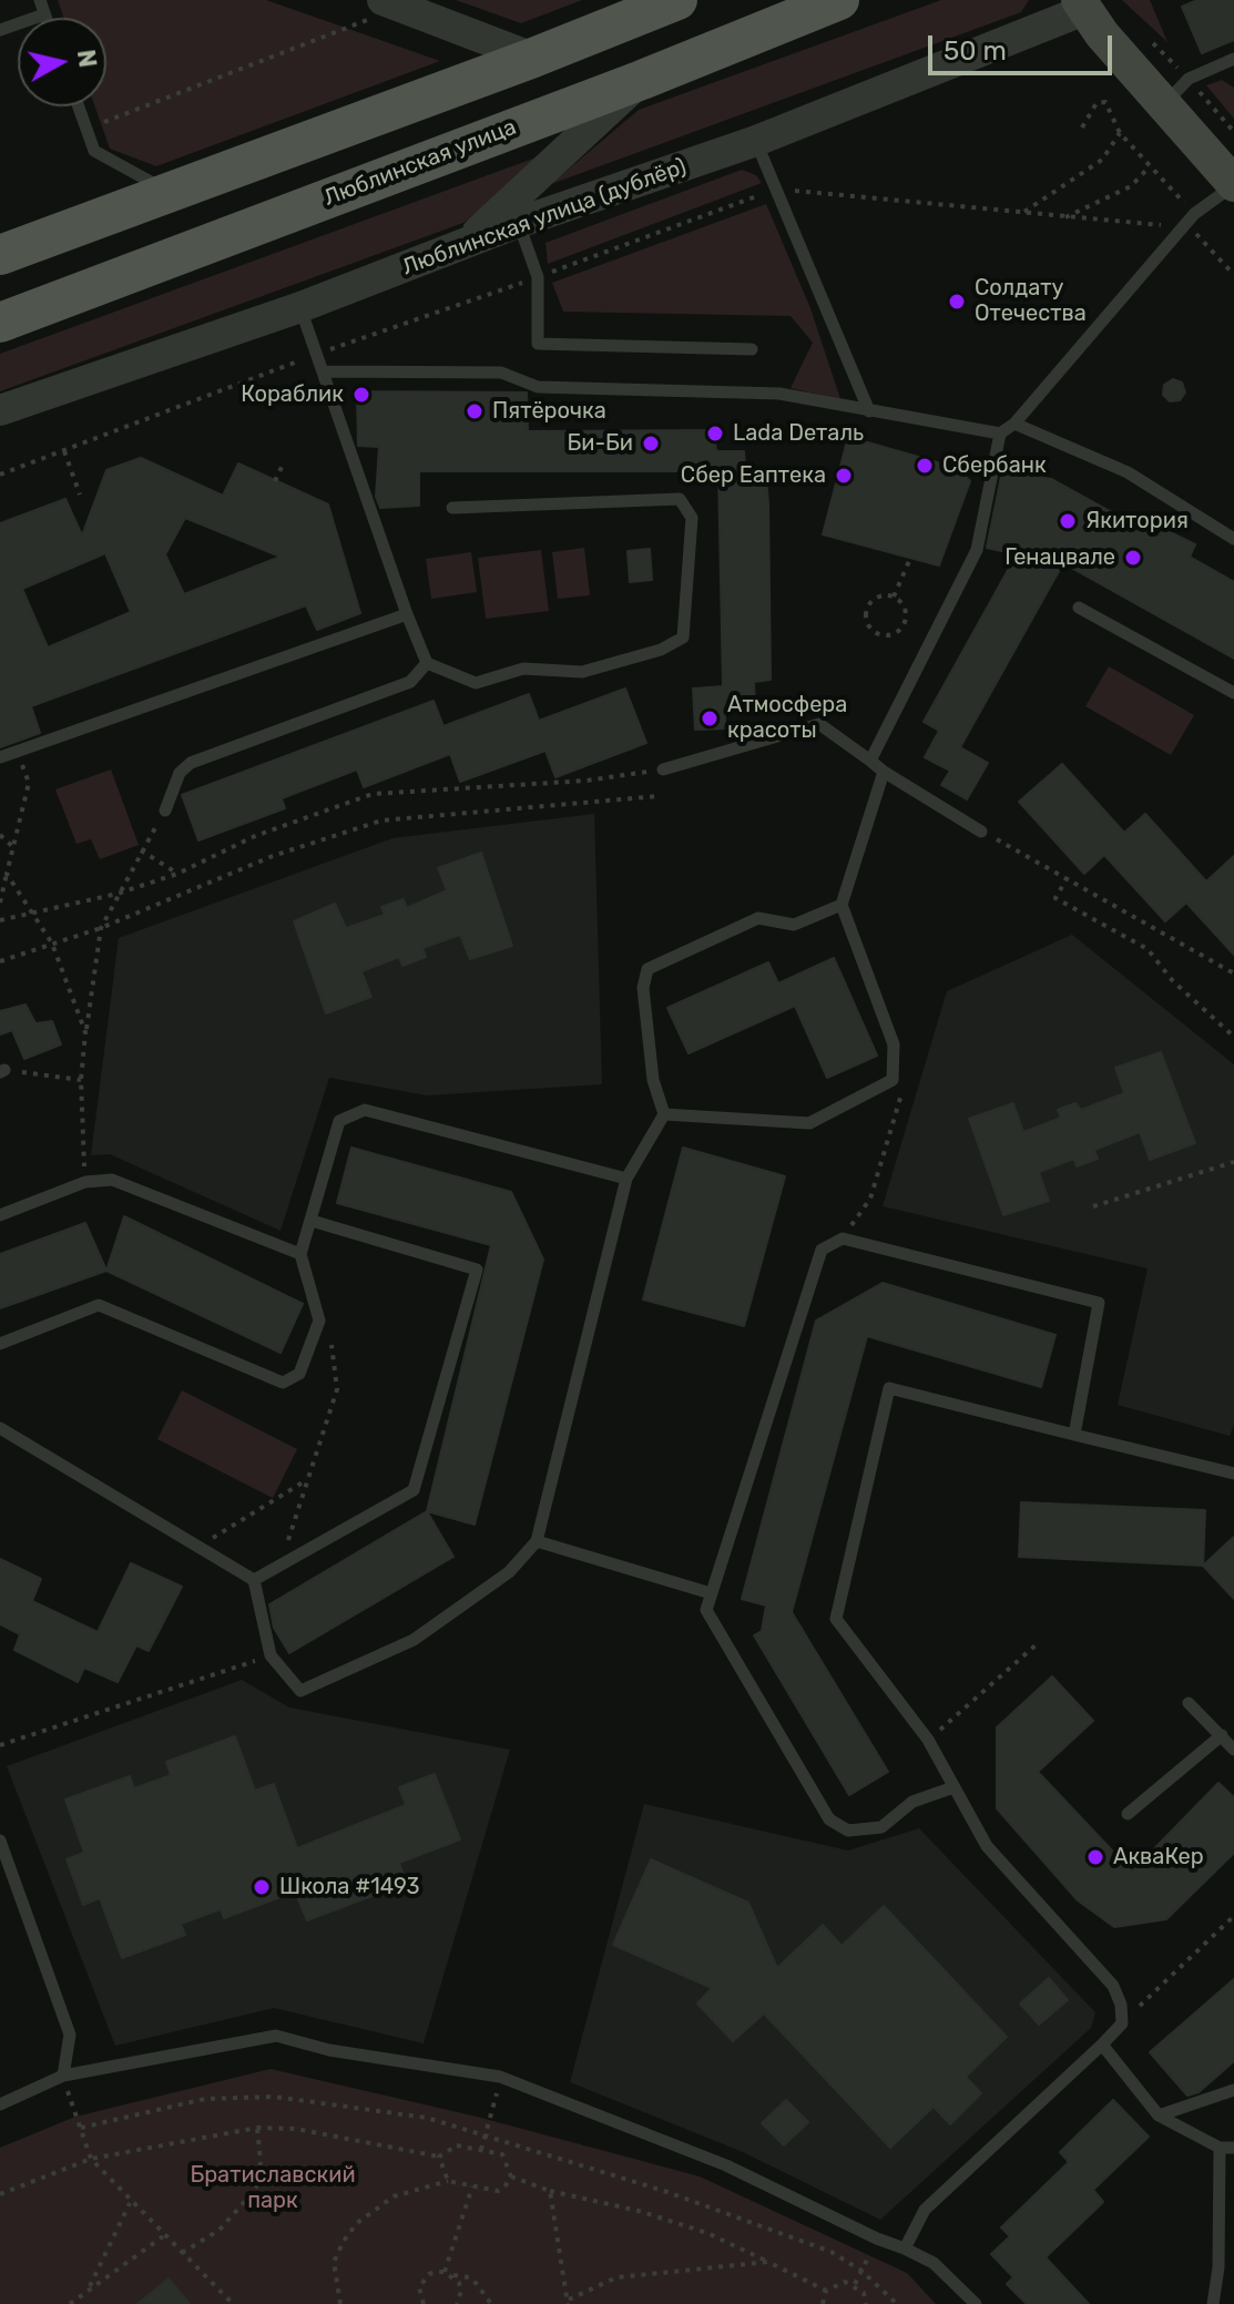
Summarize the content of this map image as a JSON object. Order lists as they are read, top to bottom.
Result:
{
  "streets": {
    "main road": ["Люблинская улица"],
    "street": ["Люблинская улица (дублёр)"]
  },
  "parks": ["Братиславский парк"],
  "places": [
    "Солдату Отечества",
    "Кораблик",
    "Пятёрочка",
    "Lada Dеталь",
    "Би-Би",
    "Сбербанк",
    "Сбер Еаптека",
    "Якитория",
    "Генацвале",
    "Атмосфера красоты",
    "АкваКер",
    "Школа #1493"
  ],
  "scale_bar": "50 m",
  "north": "right"
}
